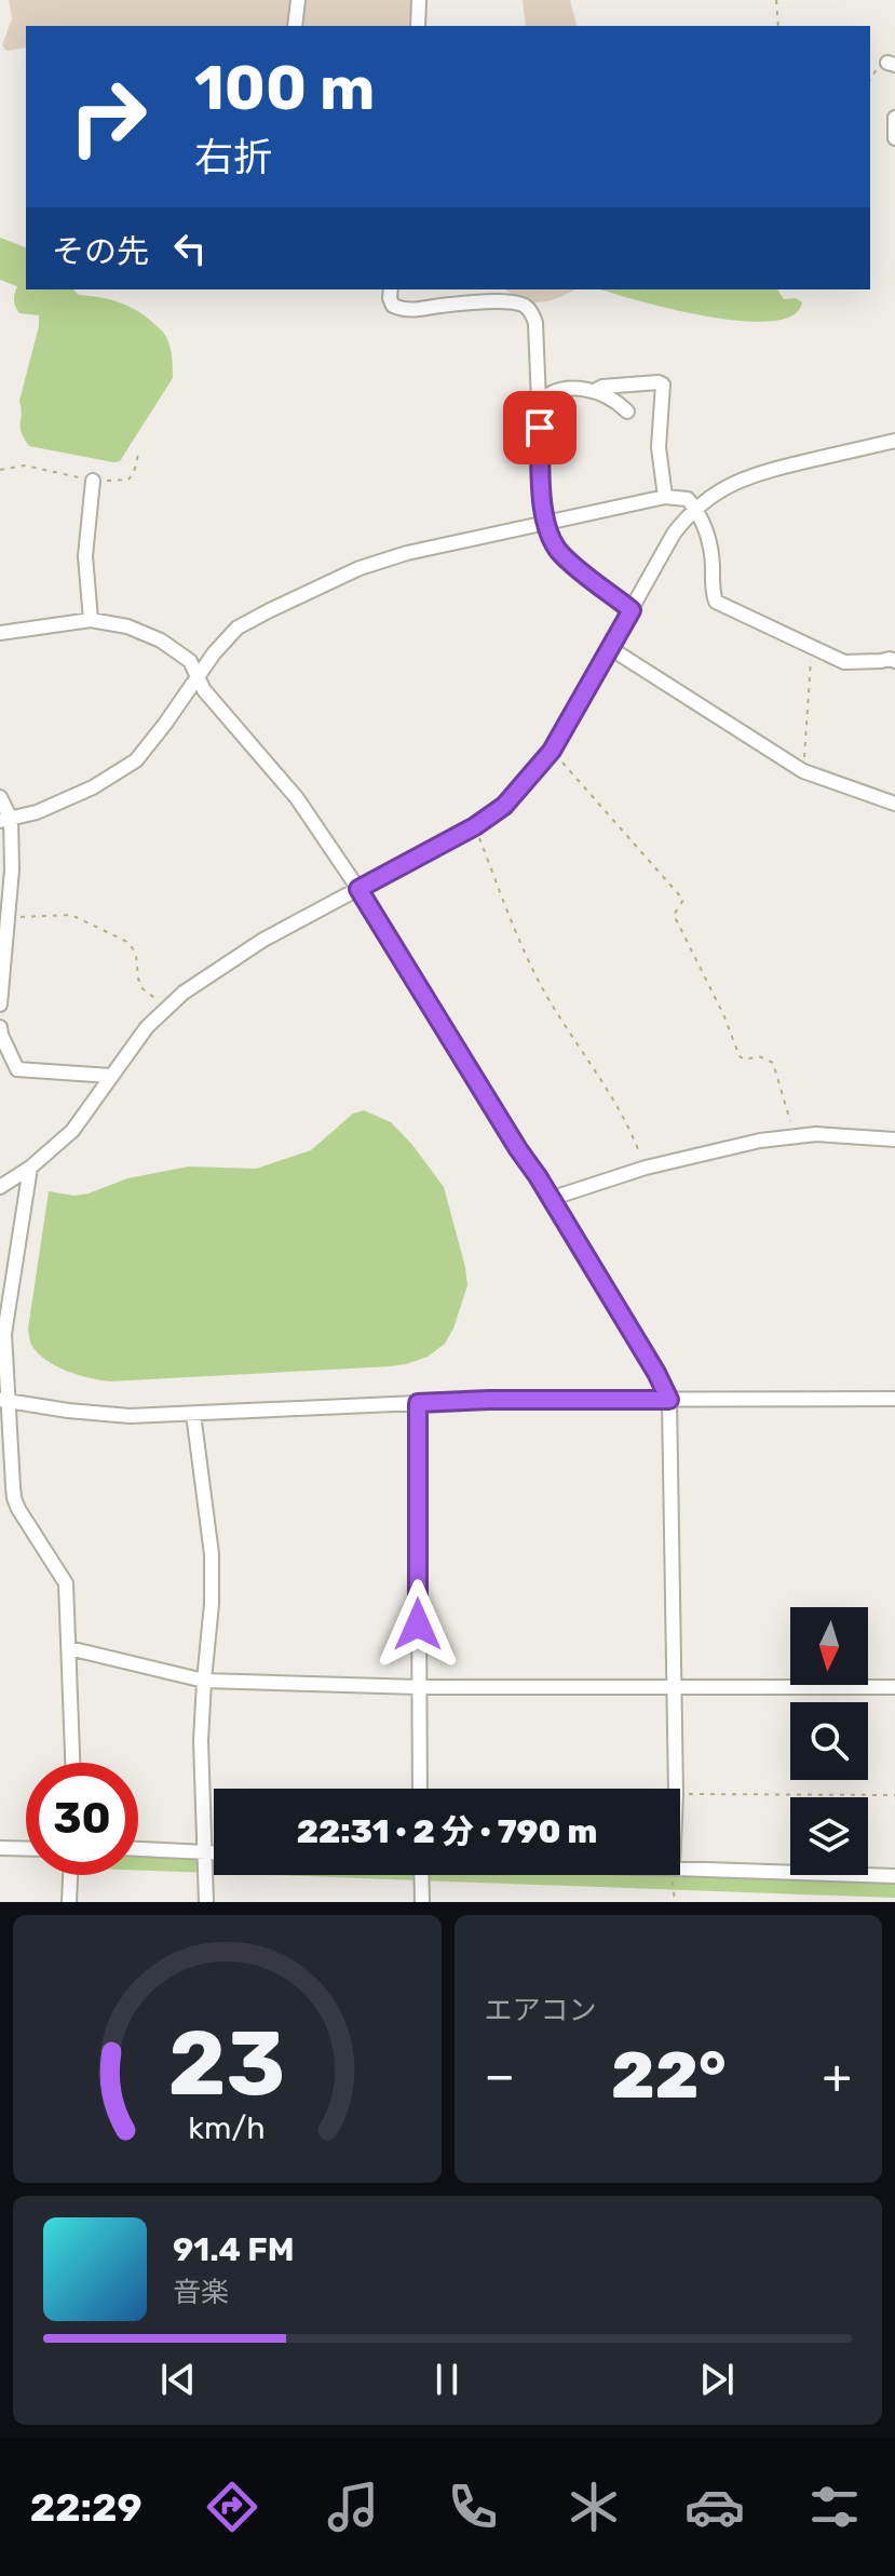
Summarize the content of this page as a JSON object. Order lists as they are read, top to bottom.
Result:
{
  "north": "bottom",
  "page": {
    "turn": ["100 m", "右折"],
    "then": "その先",
    "limit": "30",
    "trip": "22:31 · 2 分 · 790 m",
    "tile": "エアコン",
    "heat": ["−", "22°", "+"],
    "song": ["91.4 FM", "音楽"],
    "tabs": "22:29",
    "gauge": ["23", "km/h"]
  }
}
